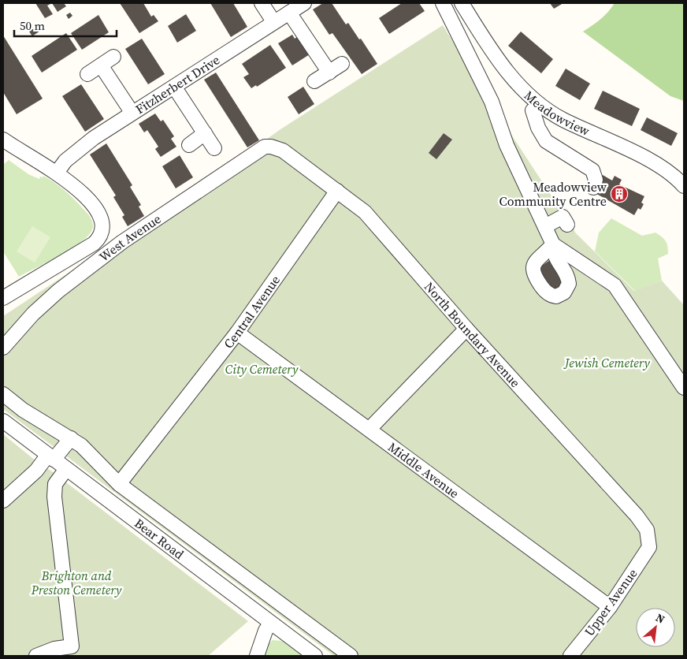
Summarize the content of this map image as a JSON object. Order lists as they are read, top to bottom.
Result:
{
  "streets": {
    "street": [
      "Fitzherbert Drive",
      "Meadowview",
      "West Avenue",
      "Central Avenue",
      "North Boundary Avenue",
      "Middle Avenue",
      "Bear Road",
      "Upper Avenue"
    ]
  },
  "crossings": [
    ["West Avenue", "North Boundary Avenue"],
    ["Central Avenue", "North Boundary Avenue"],
    ["Central Avenue", "Middle Avenue"],
    ["North Boundary Avenue", "Upper Avenue"],
    ["Middle Avenue", "Upper Avenue"]
  ],
  "parks": ["Jewish Cemetery", "City Cemetery", "Brighton and Preston Cemetery"],
  "places": {
    "building": ["Meadowview Community Centre"]
  },
  "scale_bar": "50 m",
  "north": "top right"
}
